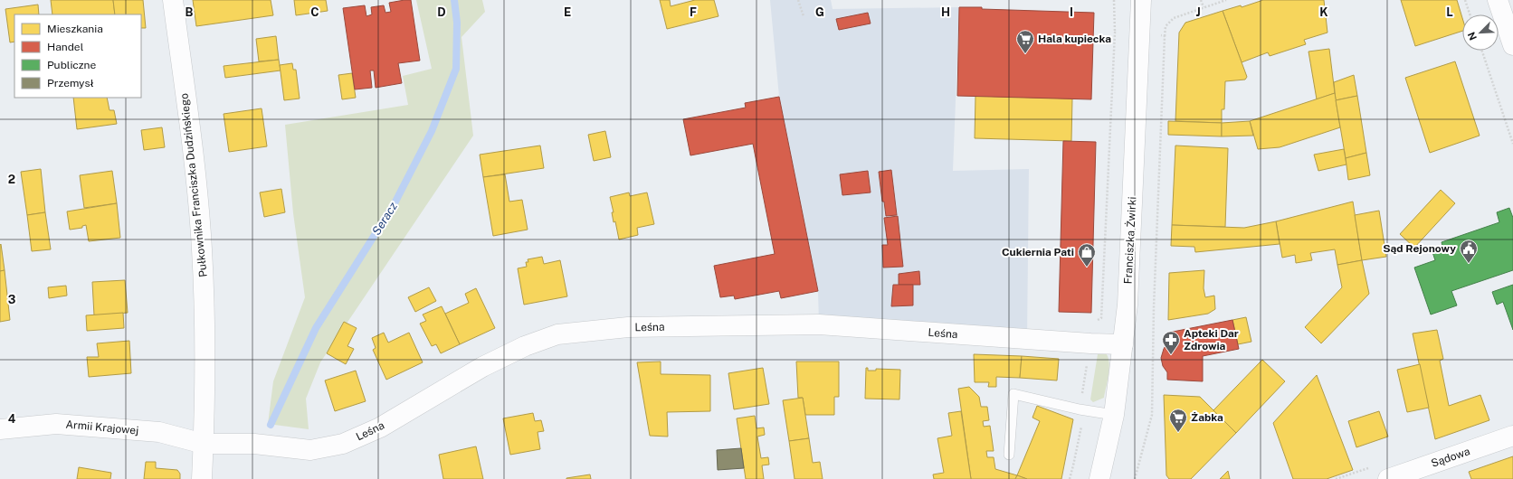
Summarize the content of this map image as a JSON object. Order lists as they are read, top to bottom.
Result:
{
  "streets": {
    "street": [
      "Pułkownika Franciszka Dudzińskiego",
      "Franciszka Żwirki",
      "Leśna",
      "Armii Krajowej",
      "Sądowa"
    ]
  },
  "crossings": [
    ["Pułkownika Franciszka Dudzińskiego", "Leśna"],
    ["Pułkownika Franciszka Dudzińskiego", "Armii Krajowej"],
    ["Franciszka Żwirki", "Leśna"],
    ["Leśna", "Armii Krajowej"]
  ],
  "water": ["Seracz"],
  "places": {
    "supermarket": ["Hala kupiecka", "Żabka"],
    "public building": ["Sąd Rejonowy"],
    "shop": ["Cukiernia Pati"],
    "pharmacy": ["Apteki Dar Zdrowia"]
  },
  "legend": [
    "Mieszkania",
    "Handel",
    "Publiczne",
    "Przemysł"
  ],
  "north": "bottom left",
  "grid": {
    "columns": [
      "B",
      "C",
      "D",
      "E",
      "F",
      "G",
      "H",
      "I",
      "J",
      "K",
      "L"
    ],
    "rows": ["2", "3", "4"]
  }
}
